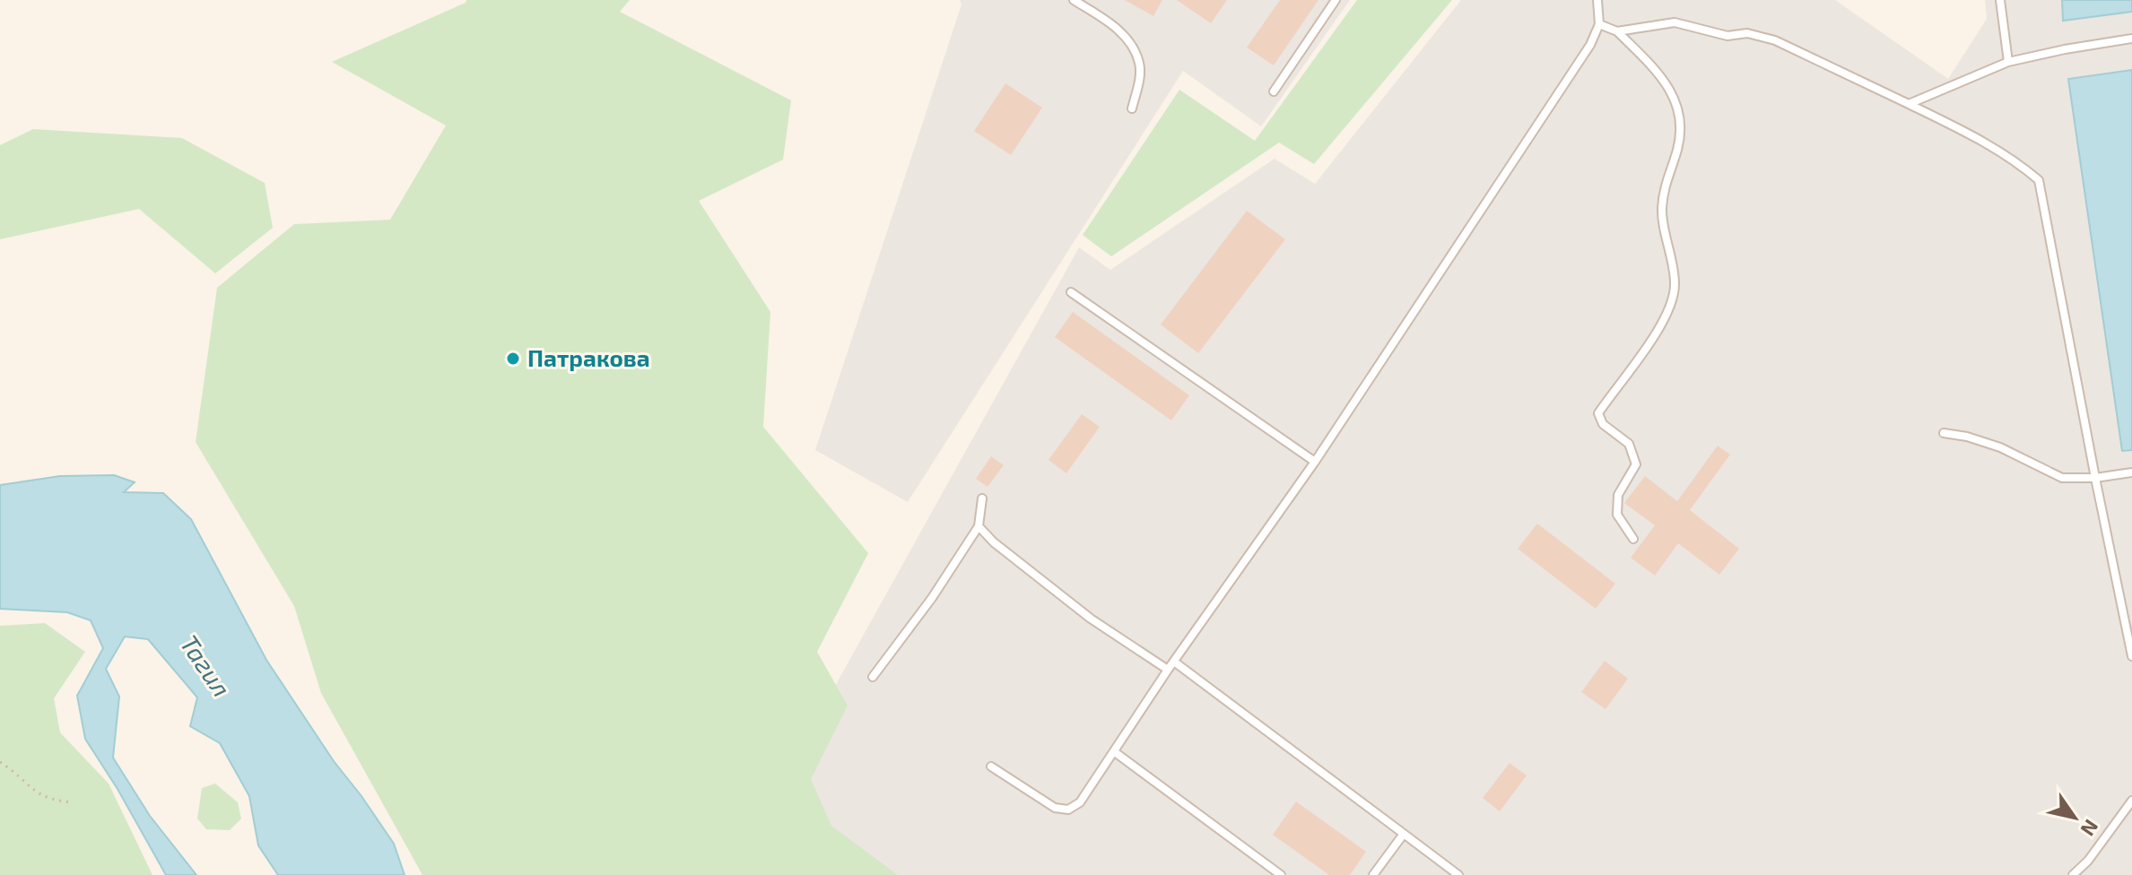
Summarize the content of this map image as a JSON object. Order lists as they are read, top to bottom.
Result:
{
  "water": ["Тагил"],
  "places": ["Патракова"],
  "north": "bottom right"
}
